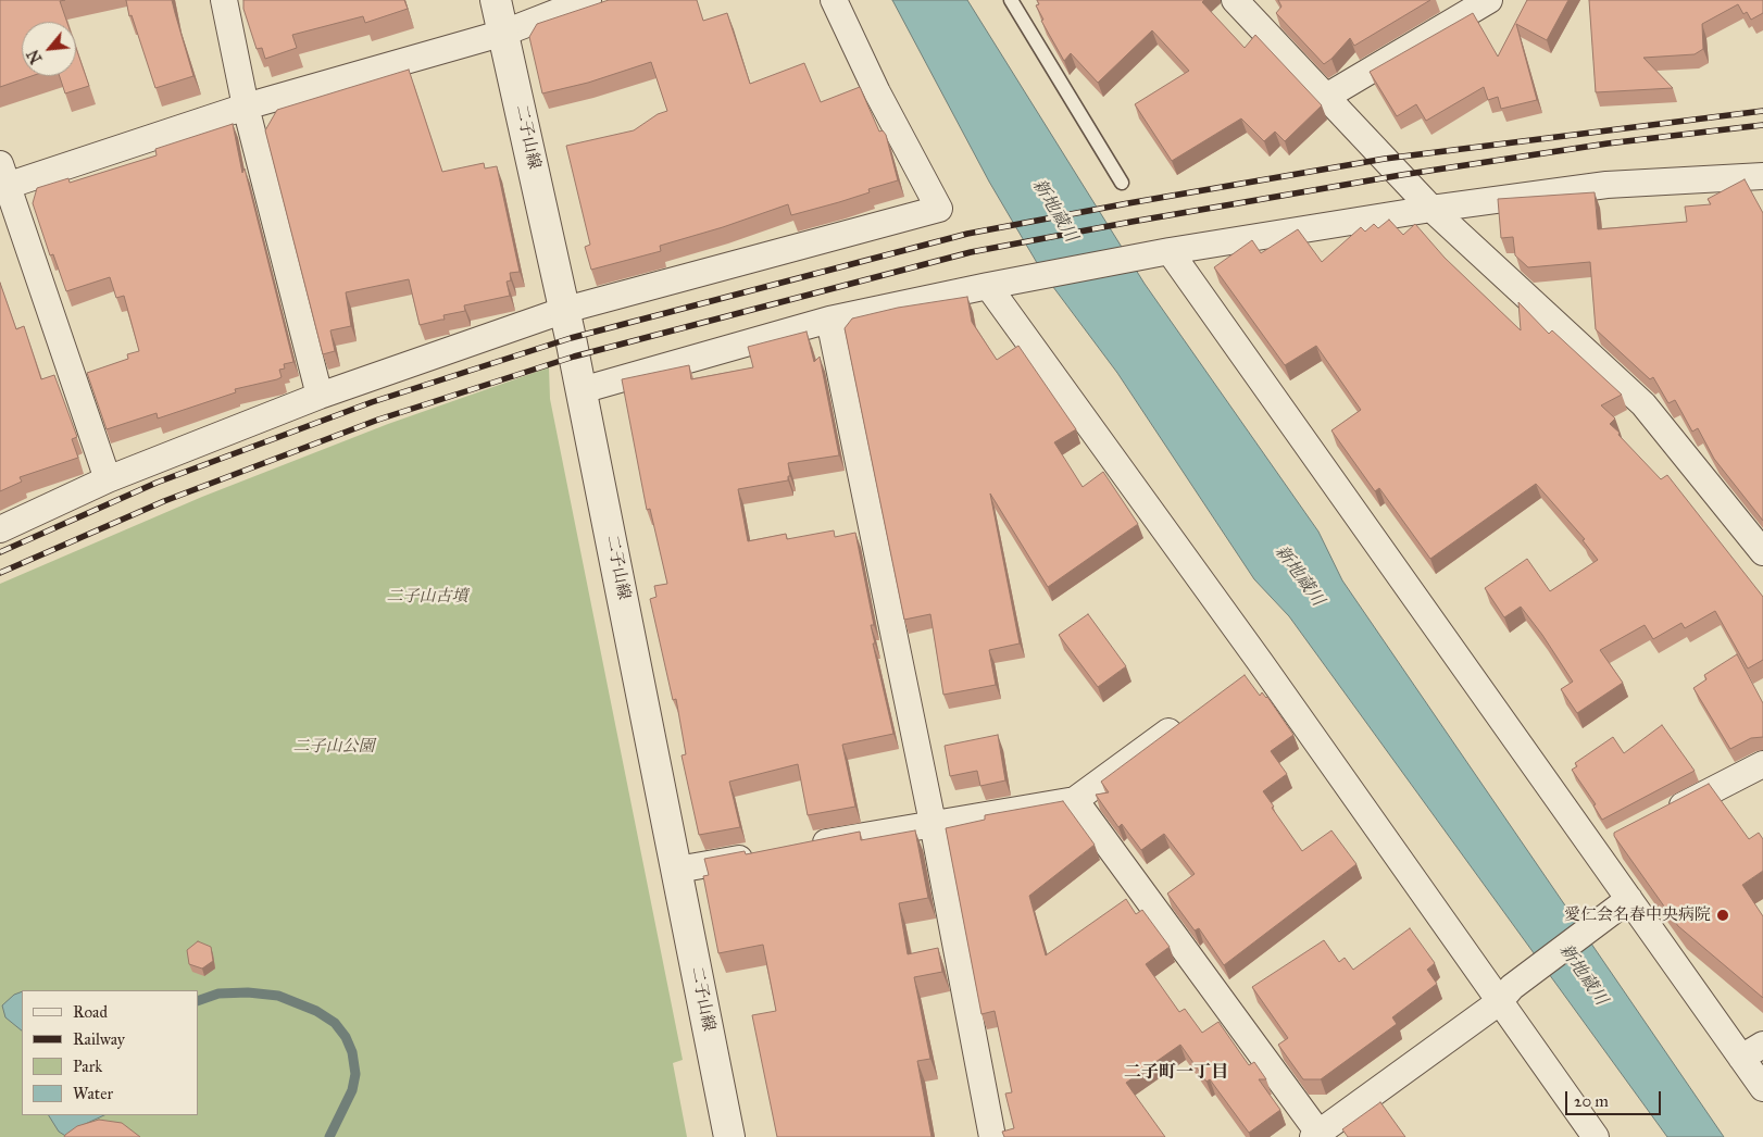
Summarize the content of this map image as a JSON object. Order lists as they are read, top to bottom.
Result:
{
  "streets": {
    "street": ["二子山線"]
  },
  "districts": ["二子町一丁目"],
  "water": ["新地蔵川"],
  "parks": ["二子山古墳", "二子山公園"],
  "places": ["愛仁会名春中央病院"],
  "legend": [
    "Road",
    "Railway",
    "Park",
    "Water"
  ],
  "scale_bar": "20 m",
  "north": "bottom left"
}
